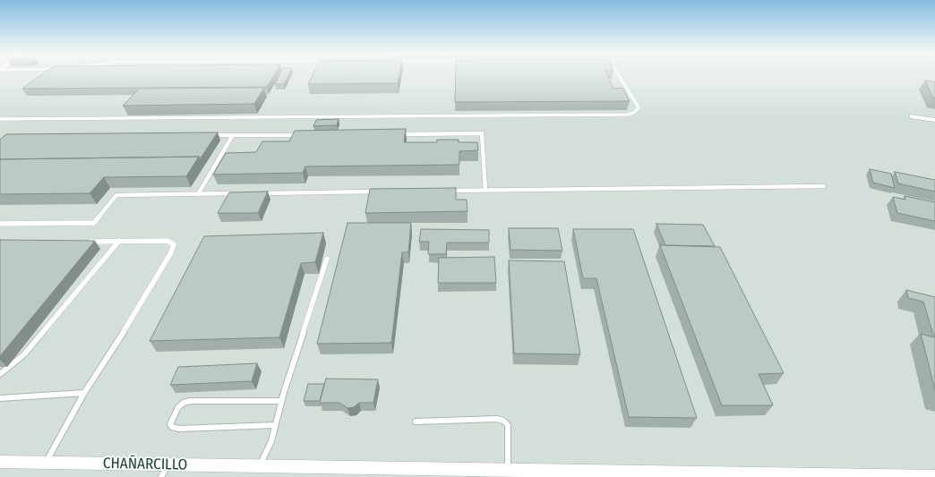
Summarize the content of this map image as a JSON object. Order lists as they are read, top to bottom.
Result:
{
  "streets": {
    "street": ["CHAÑARCILLO"]
  }
}
